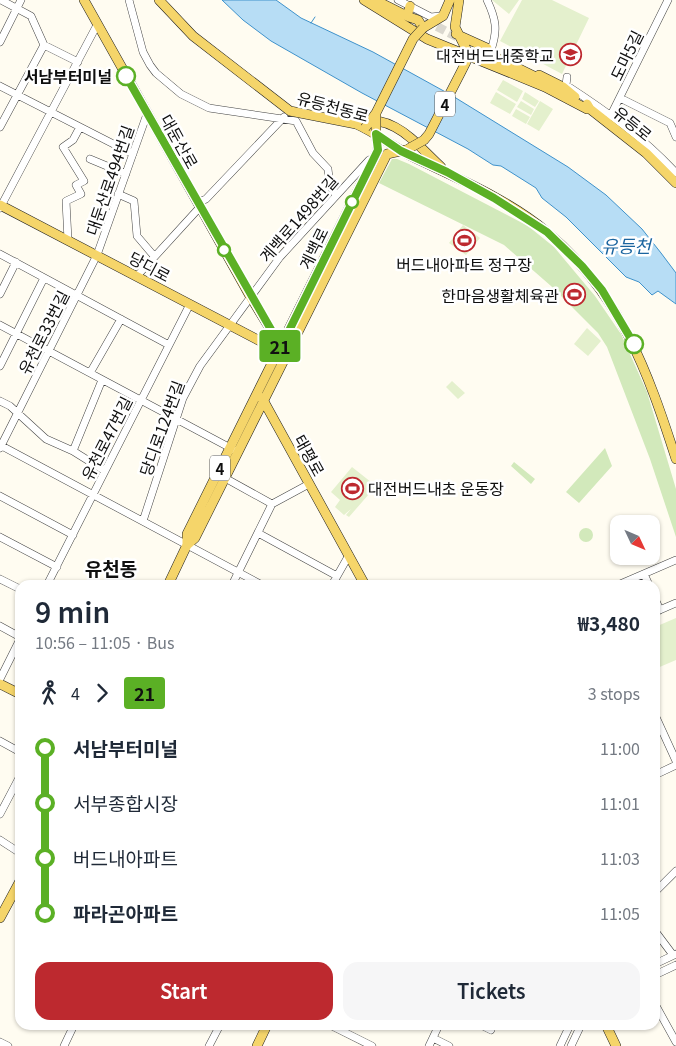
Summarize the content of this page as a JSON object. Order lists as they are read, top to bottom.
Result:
{
  "streets": {
    "main road": [
      "4",
      "유등천동로",
      "유등로",
      "대둔산로",
      "계백로",
      "당디로",
      "태평로"
    ],
    "street": [
      "도마5길",
      "대둔산로494번길",
      "계백로1498번길",
      "유천로33번길",
      "당디로124번길",
      "유천로47번길"
    ]
  },
  "crossings": [
    ["도마5길", "유등로"],
    ["유등천동로", "계백로"],
    ["유등로", "계백로"],
    ["대둔산로", "대둔산로494번길"],
    ["대둔산로", "계백로1498번길"],
    ["대둔산로", "계백로"],
    ["대둔산로", "당디로"],
    ["대둔산로494번길", "당디로"],
    ["대둔산로494번길", "유천로33번길"],
    ["계백로", "당디로"],
    ["계백로", "태평로"],
    ["당디로", "유천로33번길"],
    ["당디로", "당디로124번길"],
    ["당디로", "유천로47번길"]
  ],
  "districts": ["유천동"],
  "water": ["유등천"],
  "places": {
    "school or university": ["대전버드내중학교"],
    "other": ["서남부터미널"],
    "sports": ["버드내아파트 정구장", "한마음생활체육관", "대전버드내초 운동장"]
  },
  "lines": ["bus line 21"],
  "north": "bottom right",
  "page": {
    "on_map": "21",
    "heading": ["9 min", "10:56 – 11:05 · Bus", "₩3,480"],
    "legs": ["4", "21", "3 stops"],
    "list": [
      {
        "name": "서남부터미널",
        "value": "11:00"
      },
      {
        "name": "서부종합시장",
        "value": "11:01"
      },
      {
        "name": "버드내아파트",
        "value": "11:03"
      },
      {
        "name": "파라곤아파트",
        "value": "11:05"
      }
    ],
    "buttons": ["Start", "Tickets"]
  }
}
